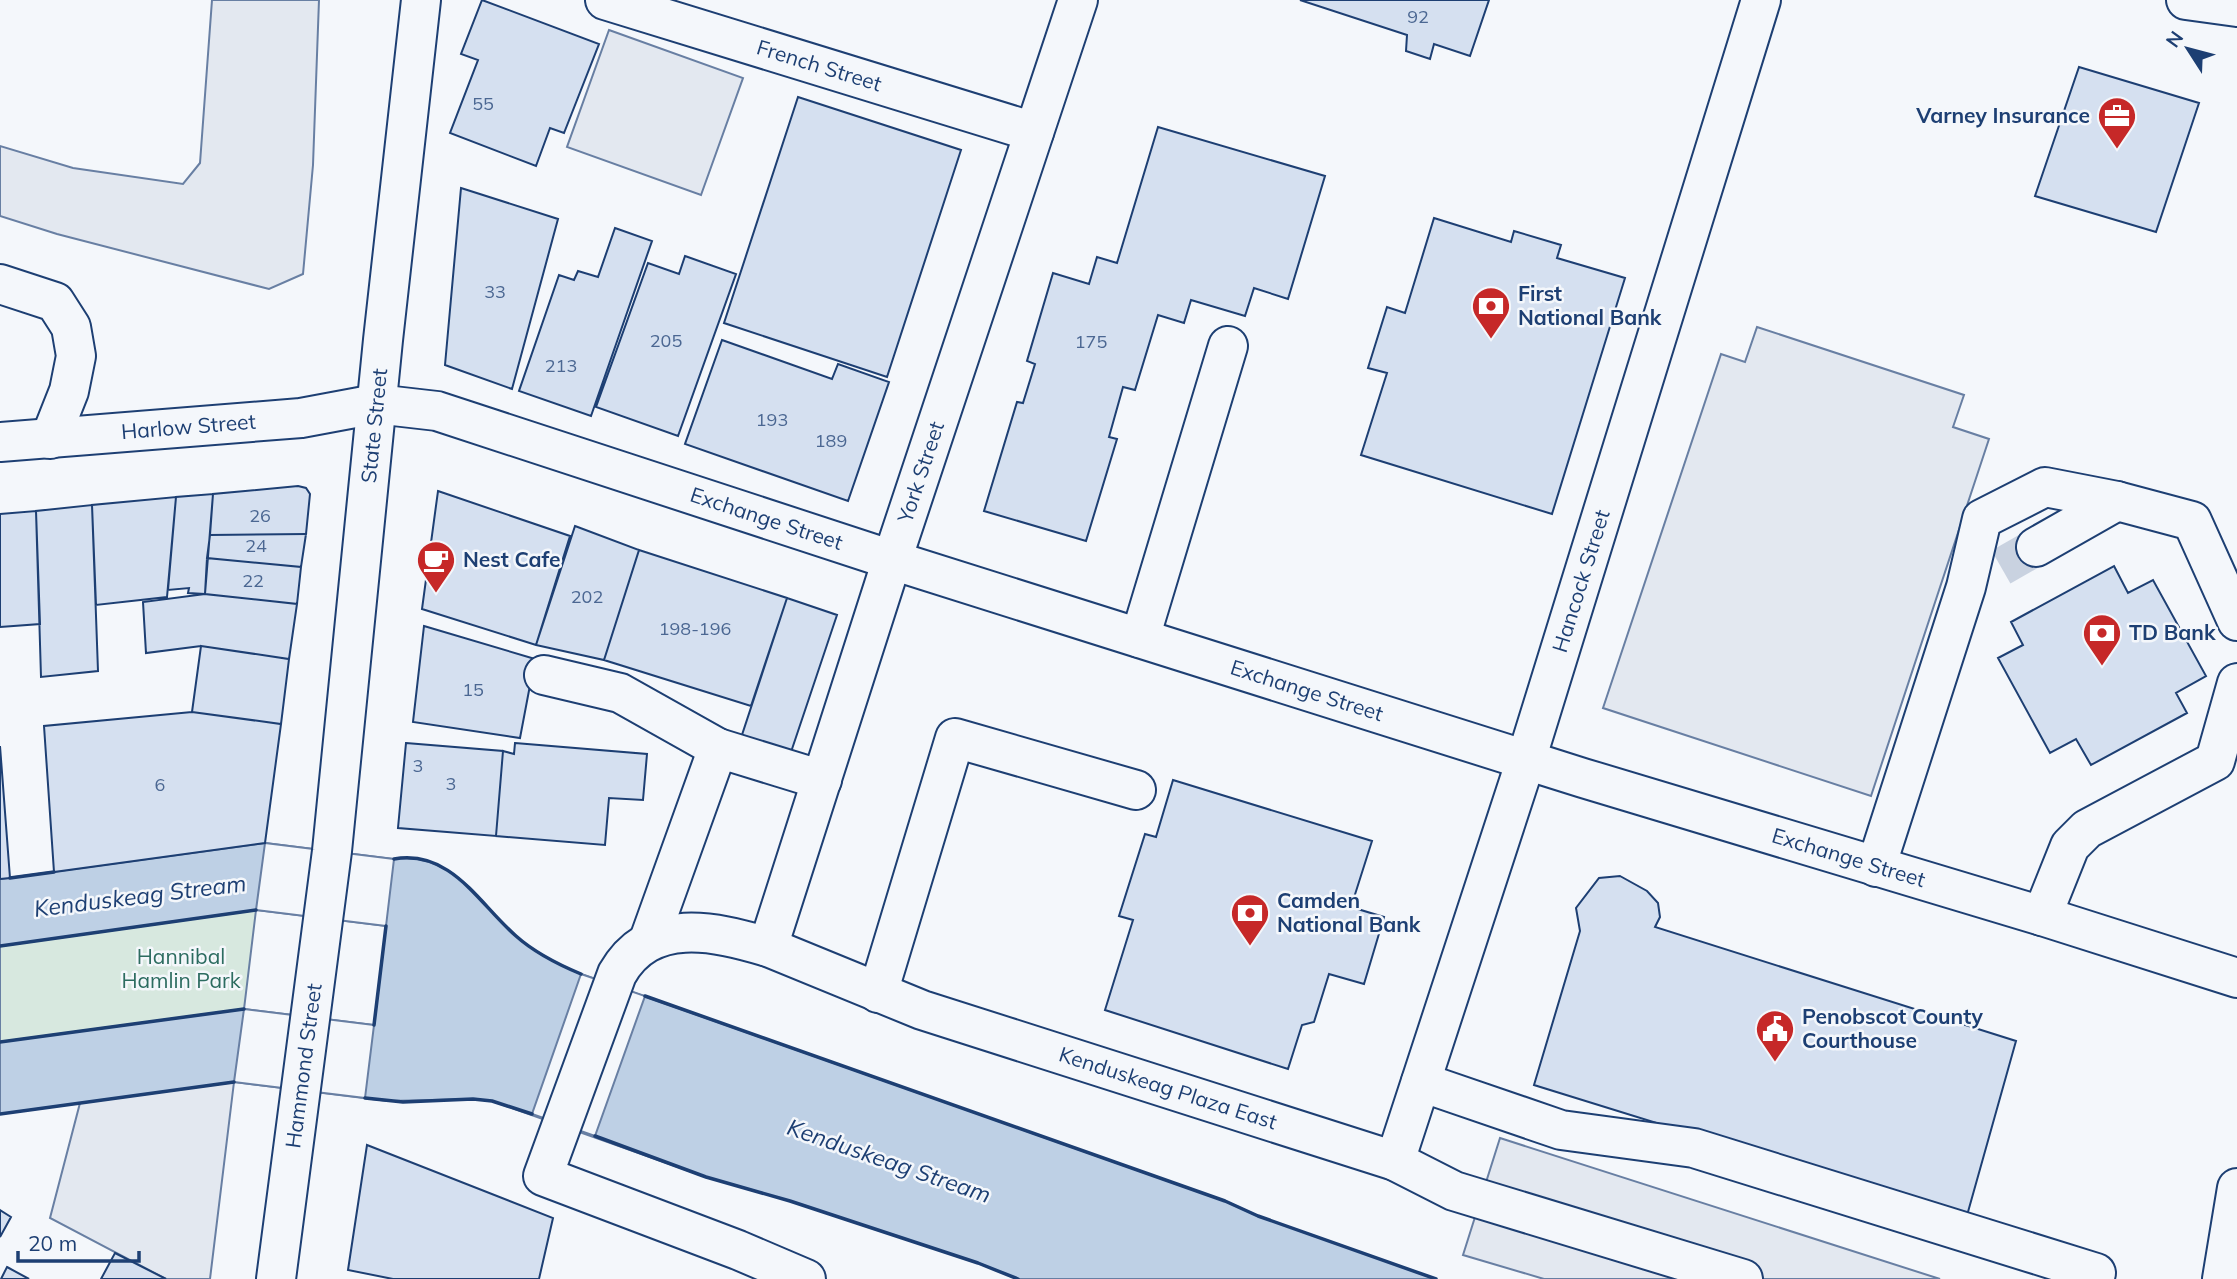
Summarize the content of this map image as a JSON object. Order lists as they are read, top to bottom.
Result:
{
  "streets": {
    "street": [
      "French Street",
      "State Street",
      "Harlow Street",
      "York Street",
      "Exchange Street",
      "Hancock Street",
      "Hammond Street",
      "Kenduskeag Plaza East"
    ]
  },
  "crossings": [
    ["French Street", "York Street"],
    ["State Street", "Harlow Street"],
    ["State Street", "Exchange Street"],
    ["State Street", "Hammond Street"],
    ["Harlow Street", "Exchange Street"],
    ["York Street", "Exchange Street"],
    ["York Street", "Kenduskeag Plaza East"],
    ["Exchange Street", "Hancock Street"],
    ["Hancock Street", "Kenduskeag Plaza East"]
  ],
  "water": ["Kenduskeag Stream"],
  "parks": ["Hannibal Hamlin Park"],
  "places": {
    "office": ["Varney Insurance"],
    "bank": ["First National Bank", "TD Bank", "Camden National Bank"],
    "cafe": ["Nest Cafe"],
    "public building": ["Penobscot County Courthouse"]
  },
  "house_numbers": [
    "92",
    "55",
    "33",
    "205",
    "175",
    "213",
    "193",
    "189",
    "26",
    "24",
    "22",
    "202",
    "198-196",
    "15",
    "3",
    "3",
    "6"
  ],
  "scale_bar": "20 m",
  "north": "top left"
}
